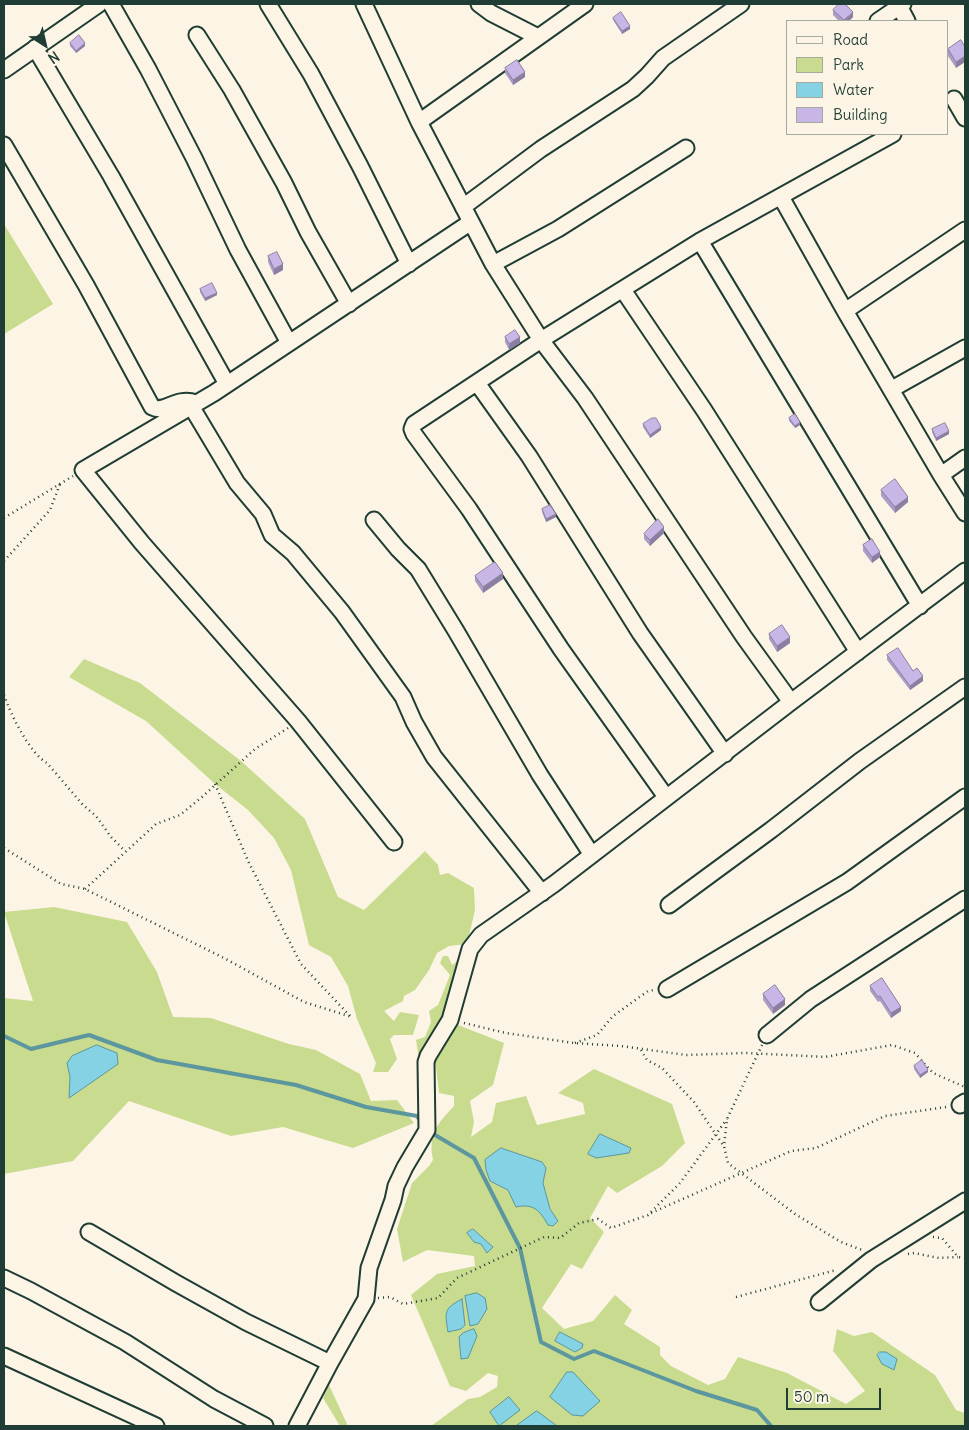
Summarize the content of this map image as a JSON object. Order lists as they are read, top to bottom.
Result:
{
  "legend": [
    "Road",
    "Park",
    "Water",
    "Building"
  ],
  "scale_bar": "50 m",
  "north": "bottom right"
}
